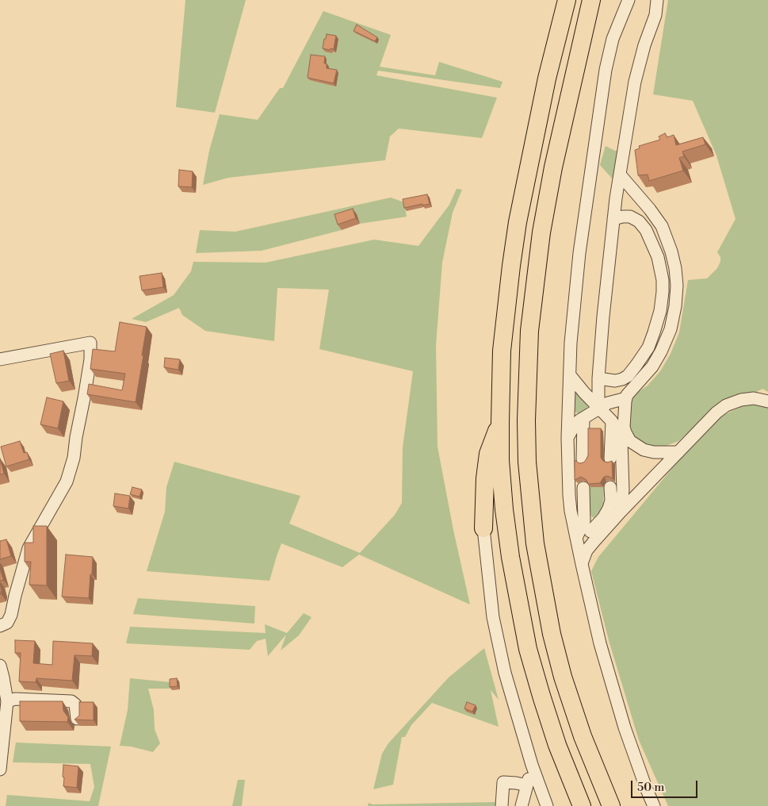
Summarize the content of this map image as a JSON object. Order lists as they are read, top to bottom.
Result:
{
  "scale_bar": "50 m"
}
